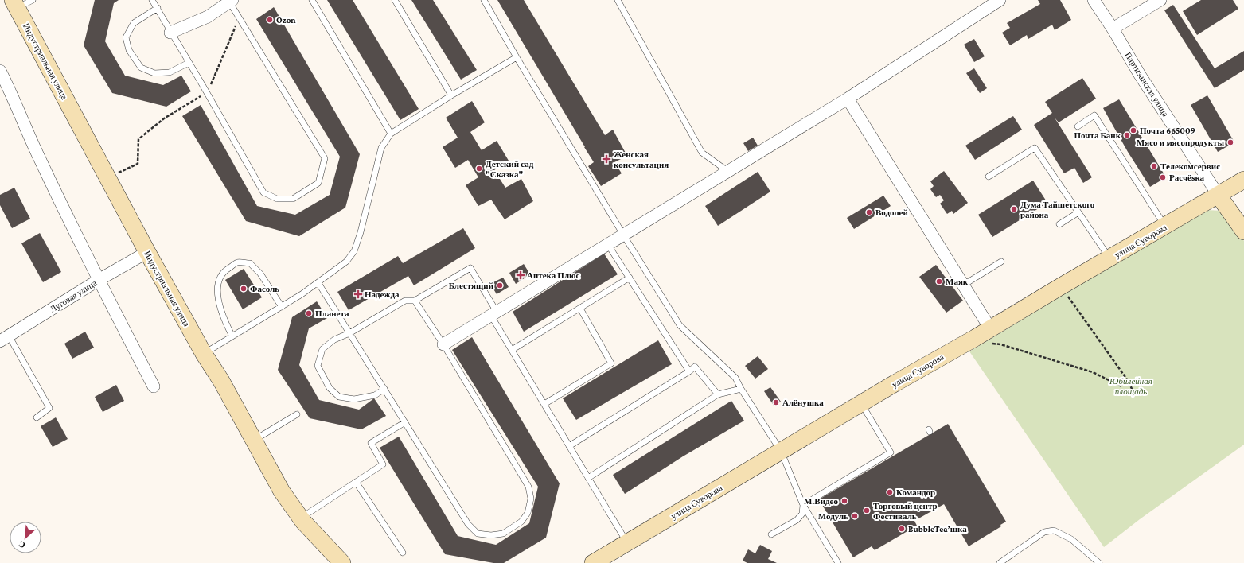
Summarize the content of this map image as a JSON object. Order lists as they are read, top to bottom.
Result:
{
  "streets": {
    "street": [
      "Индустриальная улица",
      "Партизанская улица",
      "улица Суворова",
      "Луговая улица"
    ]
  },
  "crossings": [
    ["Индустриальная улица", "Луговая улица"],
    ["Партизанская улица", "улица Суворова"]
  ],
  "parks": ["Юбилейная площадь"],
  "places": {
    "other": [
      "Ozon",
      "Почта 665009",
      "Почта Банк",
      "Мясо и мясопродукты",
      "Телекомсервис",
      "Детский сад \"Сказка\"",
      "Расчёsка",
      "Дума Тайшетского района",
      "Водолей",
      "Маяк",
      "Блестящий",
      "Фасоль",
      "Планета",
      "Алёнушка",
      "Командор",
      "М.Видео",
      "Торговый центр Фестиваль",
      "Модуль",
      "BubbleTea’шка"
    ],
    "health": ["Женская консультация", "Аптека Плюс", "Надежда"]
  },
  "north": "bottom left"
}
